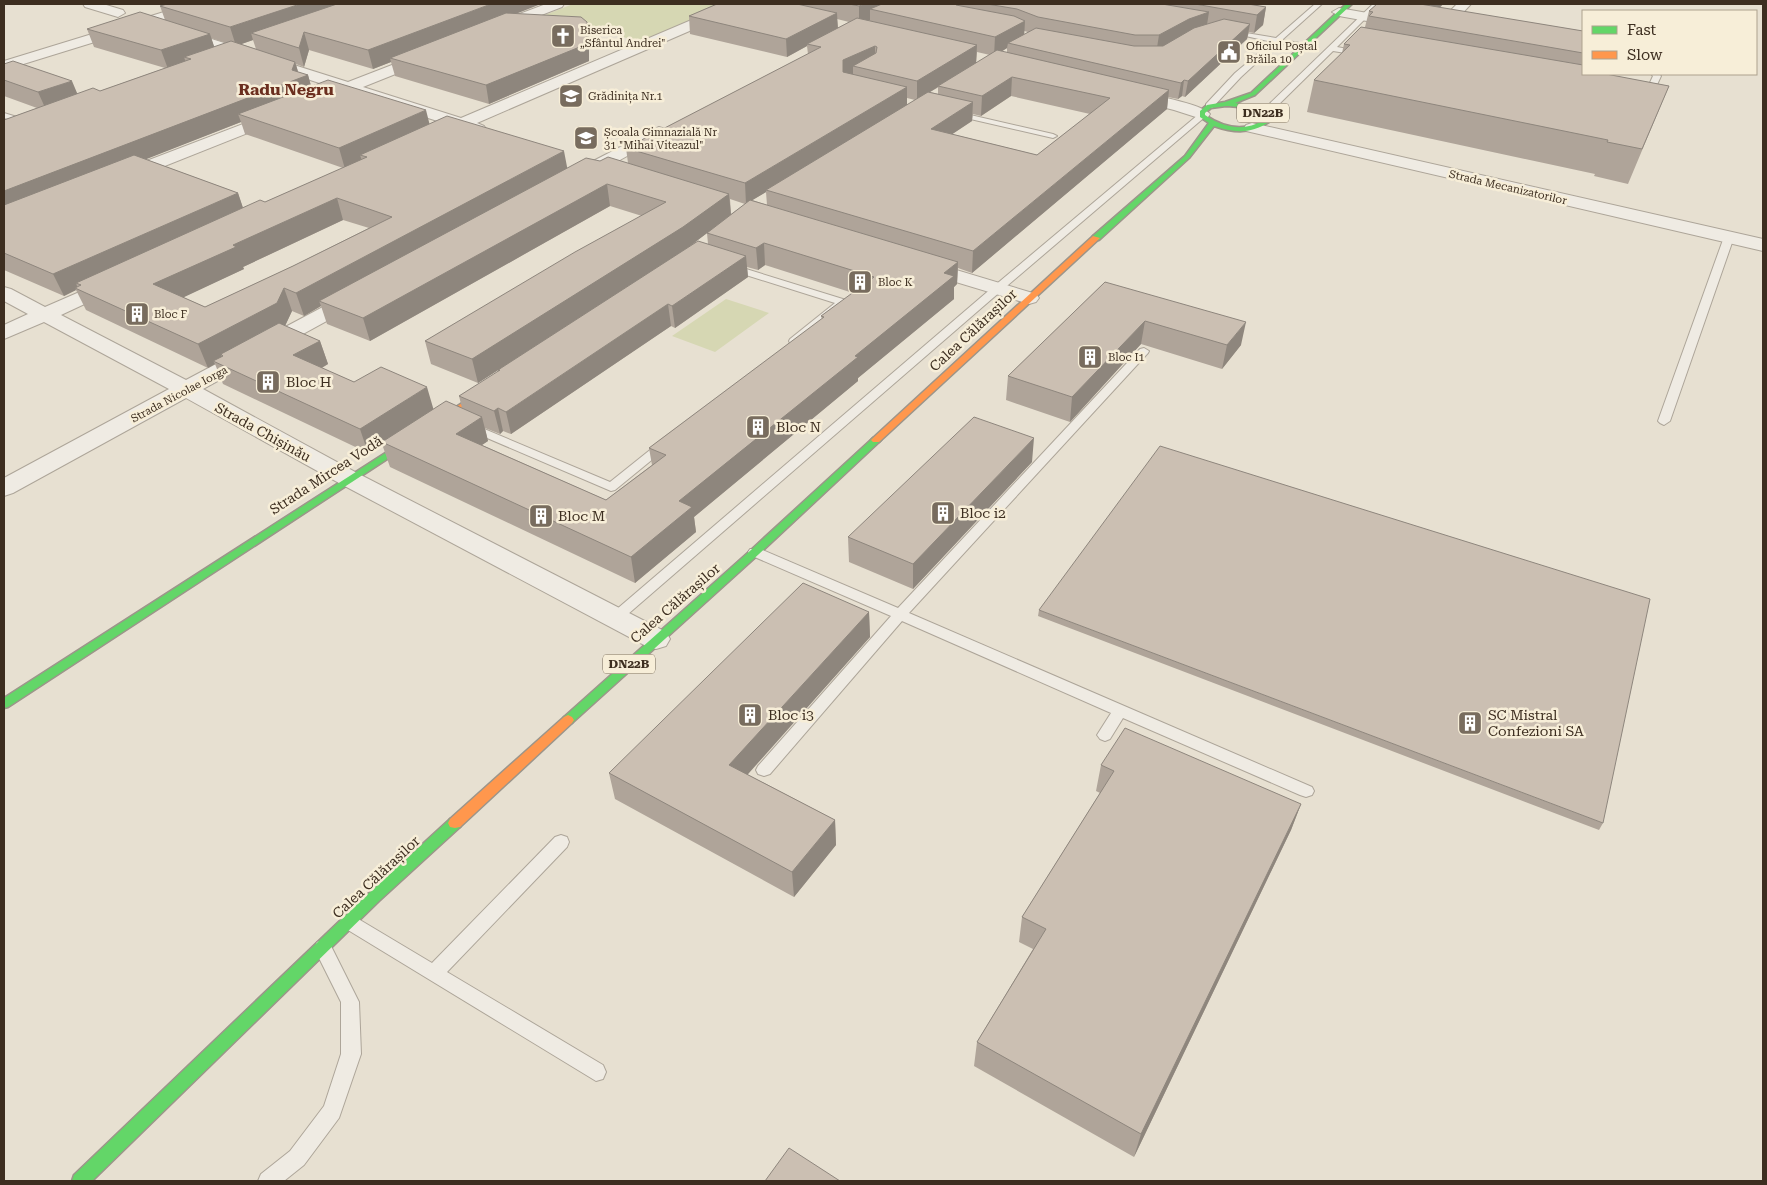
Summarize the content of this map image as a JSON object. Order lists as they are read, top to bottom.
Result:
{
  "streets": {
    "main road": ["DN22B", "Calea Călărașilor", "Strada Mircea Vodă"],
    "street": ["Strada Mecanizatorilor", "Strada Nicolae Iorga", "Strada Chișinău"]
  },
  "crossings": [
    ["DN22B", "Strada Mecanizatorilor"],
    ["DN22B", "Calea Călărașilor"],
    ["Calea Călărașilor", "Strada Chișinău"],
    ["Strada Nicolae Iorga", "Strada Chișinău"],
    ["Strada Chișinău", "Strada Mircea Vodă"]
  ],
  "districts": ["Radu Negru"],
  "places": {
    "church": ["Biserica „Sfântul Andrei\""],
    "public building": ["Oficiul Poștal Brăila 10"],
    "school or university": ["Grădinița Nr.1", "Școala Gimnazială Nr 31 \"Mihai Viteazul\""],
    "building": [
      "Bloc K",
      "Bloc F",
      "Bloc I1",
      "Bloc H",
      "Bloc N",
      "Bloc i2",
      "Bloc M",
      "Bloc i3",
      "SC Mistral Confezioni SA"
    ]
  },
  "legend": ["Fast", "Slow"]
}
